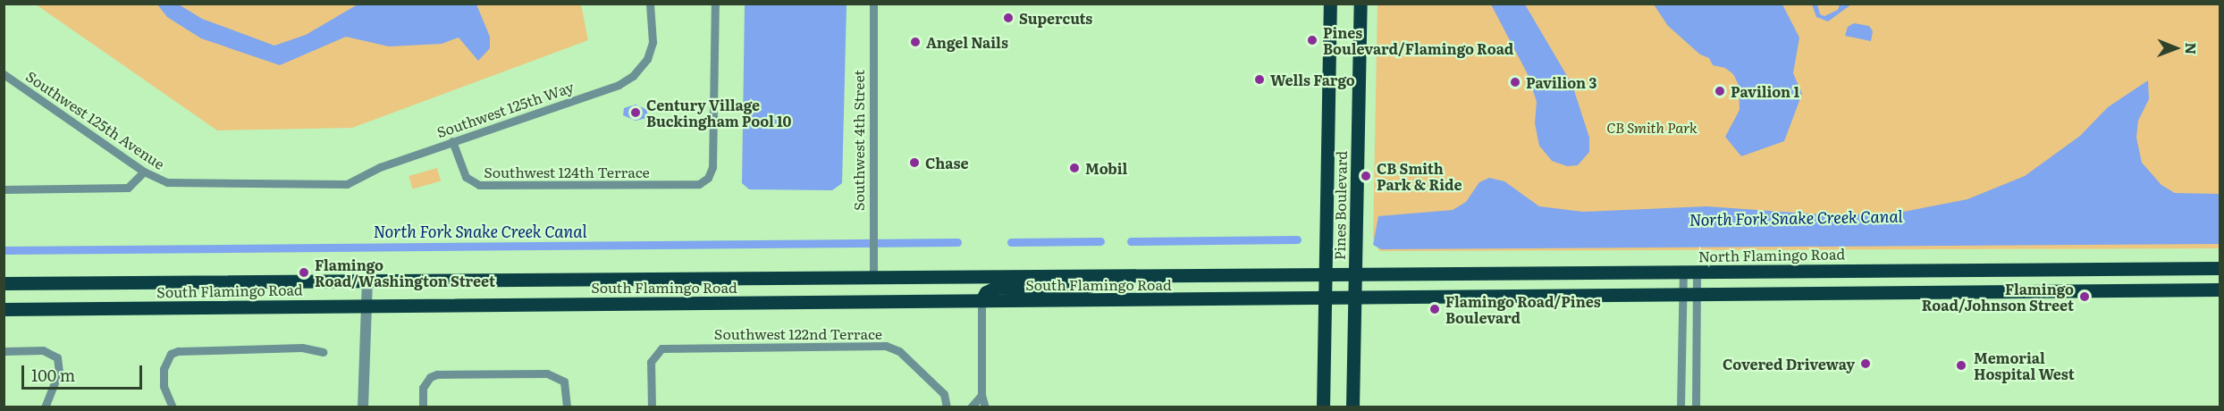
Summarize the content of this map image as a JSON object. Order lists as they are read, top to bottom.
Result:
{
  "streets": {
    "highway": ["Pines Boulevard", "North Flamingo Road", "South Flamingo Road"],
    "street": [
      "Southwest 125th Way",
      "Southwest 125th Avenue",
      "Southwest 4th Street",
      "Southwest 124th Terrace",
      "Southwest 122nd Terrace"
    ]
  },
  "crossings": [
    ["Southwest 125th Way", "Southwest 125th Avenue"],
    ["Southwest 125th Way", "Southwest 124th Terrace"],
    ["Southwest 4th Street", "South Flamingo Road"],
    ["Pines Boulevard", "North Flamingo Road"],
    ["Pines Boulevard", "South Flamingo Road"],
    ["North Flamingo Road", "South Flamingo Road"]
  ],
  "water": ["North Fork Snake Creek Canal"],
  "parks": ["CB Smith Park"],
  "places": [
    "Supercuts",
    "Pines Boulevard/Flamingo Road",
    "Angel Nails",
    "Wells Fargo",
    "Pavilion 3",
    "Pavilion 1",
    "Century Village Buckingham Pool 10",
    "Chase",
    "Mobil",
    "CB Smith Park & Ride",
    "Flamingo Road/Washington Street",
    "Flamingo Road/Johnson Street",
    "Flamingo Road/Pines Boulevard",
    "Covered Driveway",
    "Memorial Hospital West"
  ],
  "scale_bar": "100 m",
  "north": "right"
}
